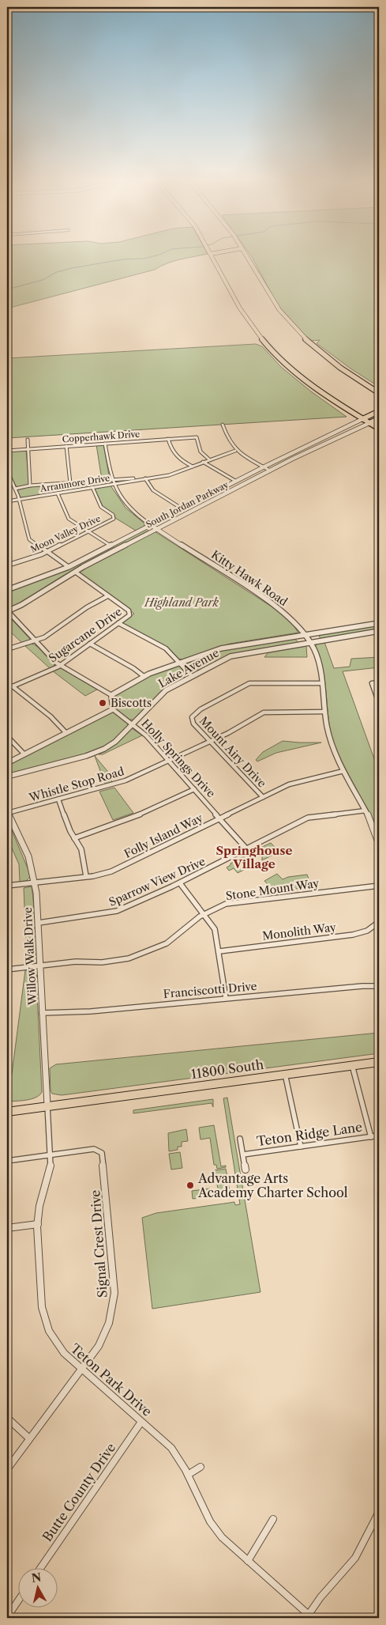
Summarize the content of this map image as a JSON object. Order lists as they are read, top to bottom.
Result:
{
  "streets": {
    "main road": ["South Jordan Parkway", "11800 South"],
    "street": [
      "Copperhawk Drive",
      "Arranmore Drive",
      "Moon Valley Drive",
      "Kitty Hawk Road",
      "Sugarcane Drive",
      "Lake Avenue",
      "Mount Airy Drive",
      "Holly Springs Drive",
      "Whistle Stop Road",
      "Folly Island Way",
      "Sparrow View Drive",
      "Stone Mount Way",
      "Monolith Way",
      "Willow Walk Drive",
      "Franciscotti Drive",
      "Teton Ridge Lane",
      "Signal Crest Drive",
      "Teton Park Drive",
      "Butte County Drive"
    ]
  },
  "crossings": [
    ["Copperhawk Drive", "Arranmore Drive"],
    ["Copperhawk Drive", "Kitty Hawk Road"],
    ["Arranmore Drive", "Moon Valley Drive"],
    ["Arranmore Drive", "Kitty Hawk Road"],
    ["South Jordan Parkway", "Kitty Hawk Road"],
    ["Kitty Hawk Road", "Lake Avenue"],
    ["Kitty Hawk Road", "Mount Airy Drive"],
    ["Kitty Hawk Road", "Whistle Stop Road"],
    ["Kitty Hawk Road", "Folly Island Way"],
    ["Kitty Hawk Road", "Sparrow View Drive"],
    ["Lake Avenue", "Holly Springs Drive"],
    ["Mount Airy Drive", "Whistle Stop Road"],
    ["Mount Airy Drive", "Folly Island Way"],
    ["Holly Springs Drive", "Whistle Stop Road"],
    ["Holly Springs Drive", "Folly Island Way"],
    ["Holly Springs Drive", "Sparrow View Drive"],
    ["Whistle Stop Road", "Willow Walk Drive"],
    ["Folly Island Way", "Willow Walk Drive"],
    ["Sparrow View Drive", "Willow Walk Drive"],
    ["Stone Mount Way", "Willow Walk Drive"],
    ["Willow Walk Drive", "Franciscotti Drive"],
    ["Willow Walk Drive", "11800 South"],
    ["Willow Walk Drive", "Teton Park Drive"],
    ["11800 South", "Teton Park Drive"],
    ["Signal Crest Drive", "Teton Park Drive"],
    ["Teton Park Drive", "Butte County Drive"]
  ],
  "districts": ["Springhouse Village"],
  "parks": ["Highland Park"],
  "places": ["Biscotts", "Advantage Arts Academy Charter School"],
  "north": "top"
}
